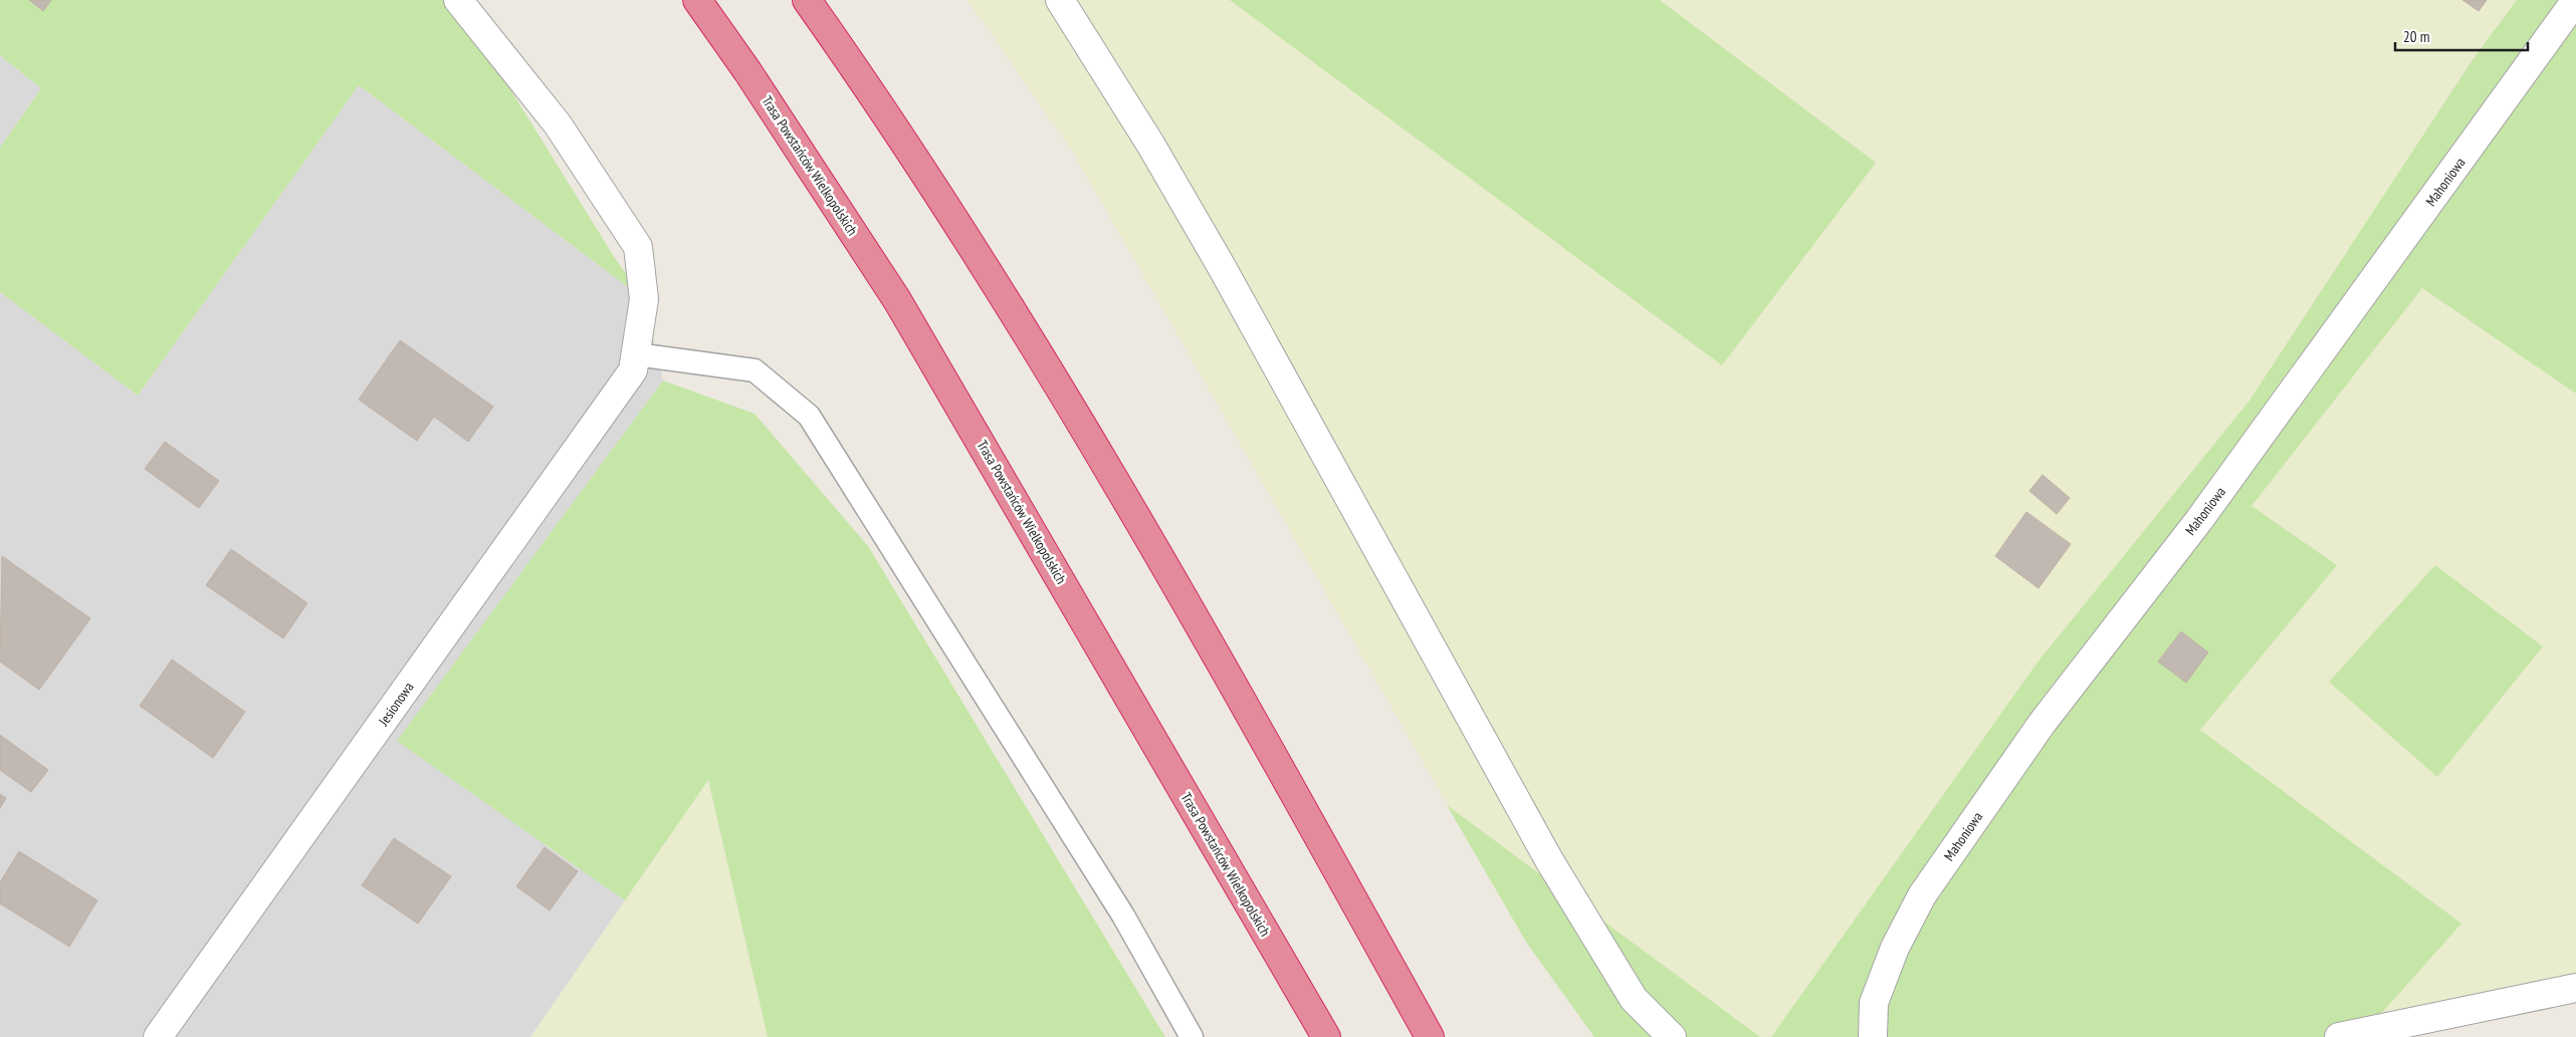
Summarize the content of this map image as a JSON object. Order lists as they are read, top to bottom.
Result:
{
  "streets": {
    "highway": ["Trasa Powstańców Wielkopolskich"],
    "street": ["Mahoniowa", "Jesionowa"]
  },
  "scale_bar": "20 m"
}
